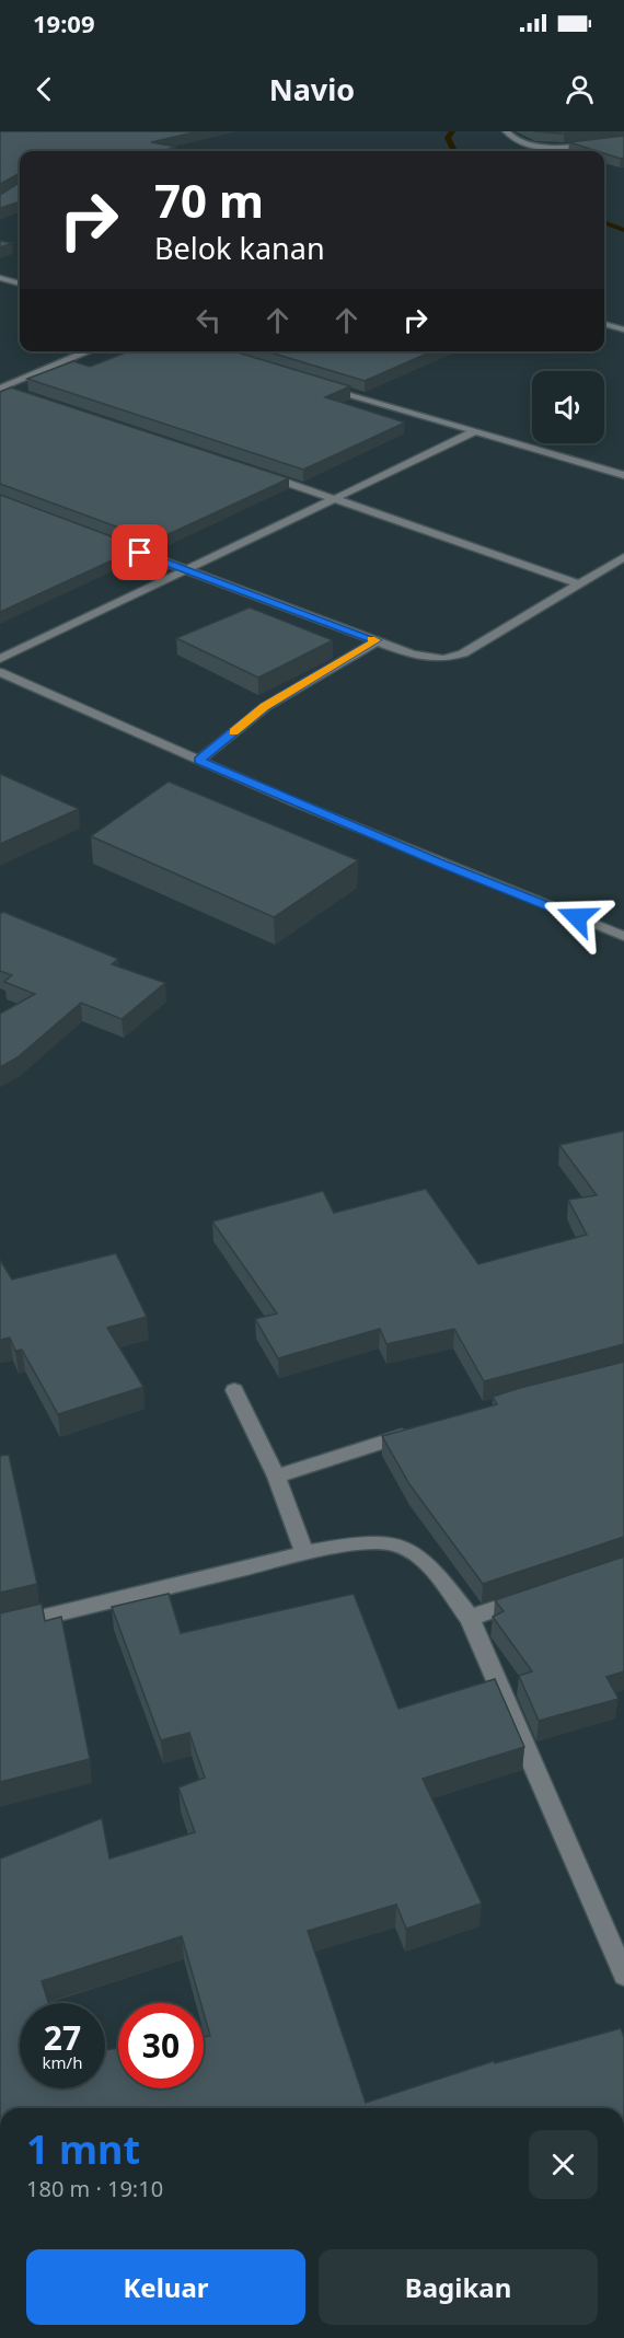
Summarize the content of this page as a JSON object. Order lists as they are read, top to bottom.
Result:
{
  "page": {
    "status": "19:09",
    "header": "Navio",
    "turn": ["70 m", "Belok kanan"],
    "speed": "27 km/h",
    "limit": "30",
    "heading": ["1 mnt", "180 m · 19:10"],
    "buttons": ["Keluar", "Bagikan"]
  }
}
